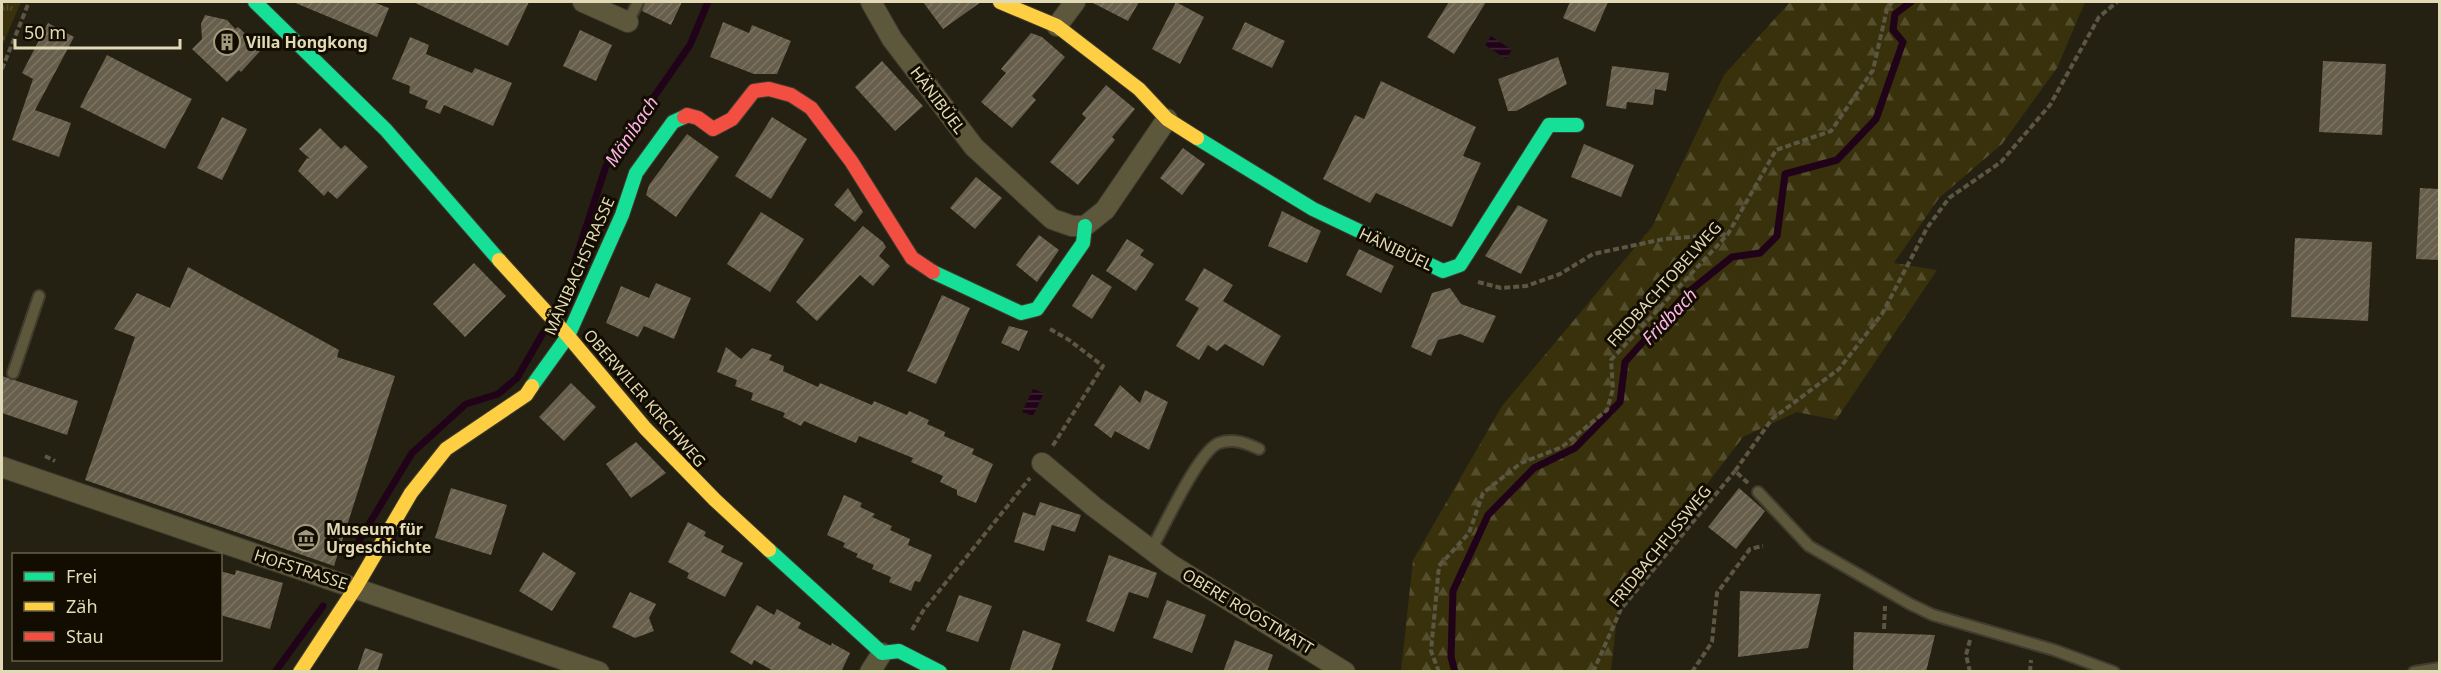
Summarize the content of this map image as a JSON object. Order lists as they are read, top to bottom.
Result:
{
  "streets": {
    "street": [
      "HÄNIBÜEL",
      "MÄNIBACHSTRASSE",
      "OBERWILER KIRCHWEG",
      "HOFSTRASSE",
      "OBERE ROOSTMATT"
    ],
    "path": ["FRIDBACHTOBELWEG", "FRIDBACHFUSSWEG"]
  },
  "crossings": [
    ["HÄNIBÜEL", "MÄNIBACHSTRASSE"],
    ["MÄNIBACHSTRASSE", "OBERWILER KIRCHWEG"],
    ["MÄNIBACHSTRASSE", "HOFSTRASSE"]
  ],
  "water": ["Mänibach", "Fridbach"],
  "places": {
    "building": ["Villa Hongkong"],
    "museum": ["Museum für Urgeschichte"]
  },
  "legend": ["Frei", "Zäh", "Stau"],
  "scale_bar": "50 m"
}
